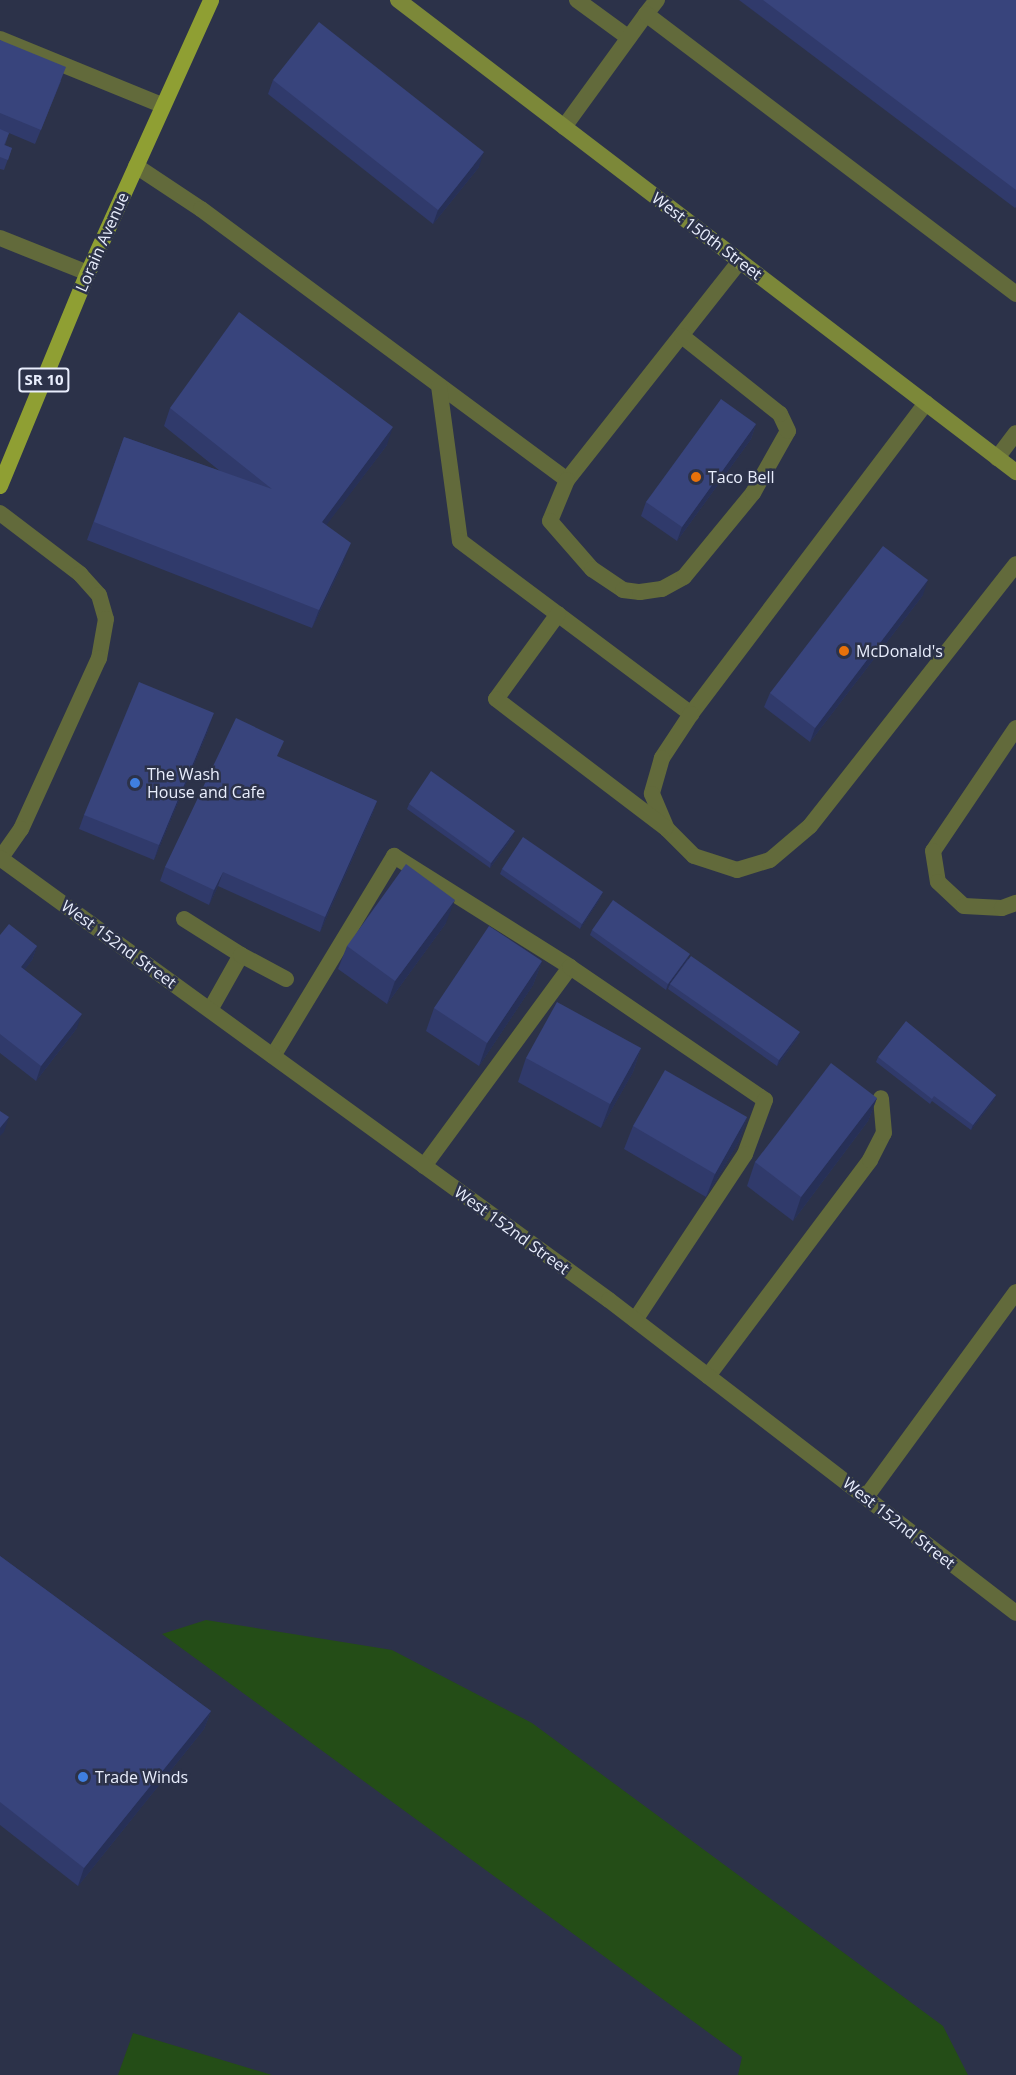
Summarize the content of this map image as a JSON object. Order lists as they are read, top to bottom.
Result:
{
  "streets": {
    "main road": ["West 150th Street", "Lorain Avenue", "SR 10"],
    "street": ["West 152nd Street"]
  },
  "places": [
    "Taco Bell",
    "McDonald's",
    "The Wash House and Cafe",
    "Trade Winds"
  ]
}
